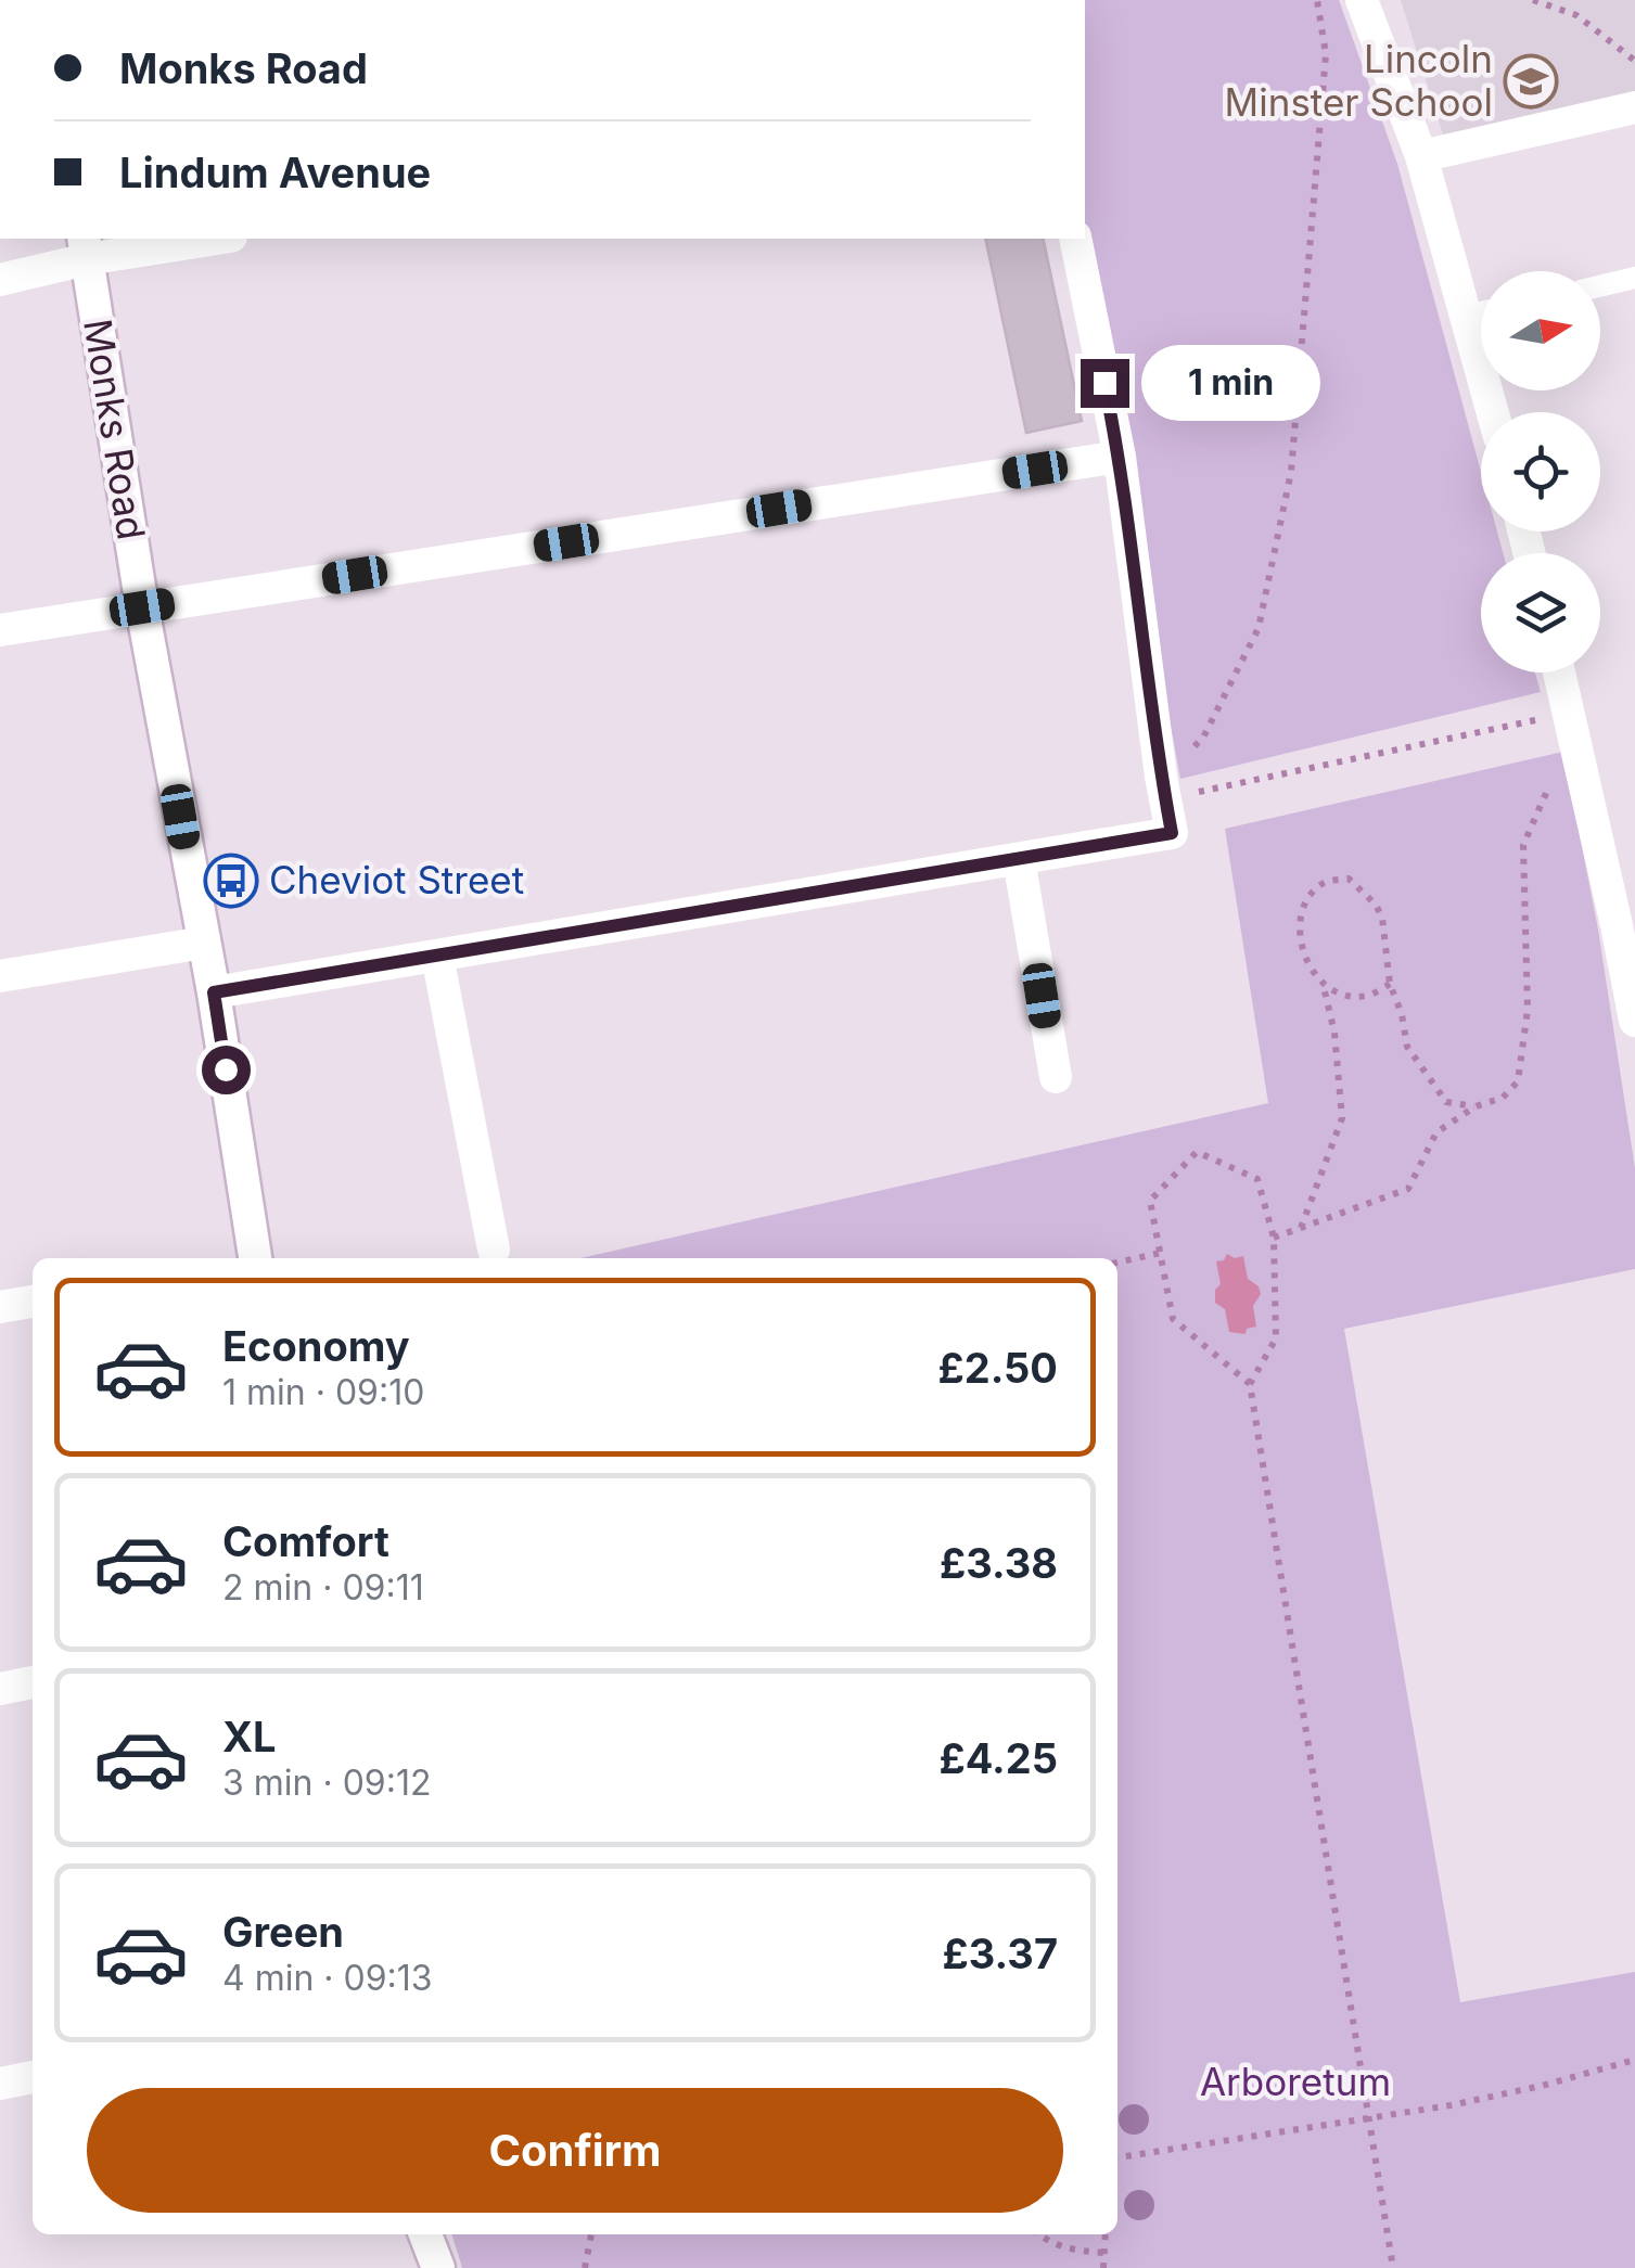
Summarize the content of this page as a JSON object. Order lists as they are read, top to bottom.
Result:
{
  "streets": {
    "street": ["Monks Road"]
  },
  "parks": ["Arboretum"],
  "places": {
    "school or university": ["Lincoln Minster School"],
    "bus stop": ["Cheviot Street"]
  },
  "north": "right",
  "page": {
    "banner": ["Monks Road", "Lindum Avenue"],
    "bubble": "1 min",
    "list": [
      {
        "name": "Economy",
        "note": "1 min · 09:10",
        "value": "£2.50"
      },
      {
        "name": "Comfort",
        "note": "2 min · 09:11",
        "value": "£3.38"
      },
      {
        "name": "XL",
        "note": "3 min · 09:12",
        "value": "£4.25"
      },
      {
        "name": "Green",
        "note": "4 min · 09:13",
        "value": "£3.37"
      }
    ],
    "buttons": "Confirm"
  }
}
